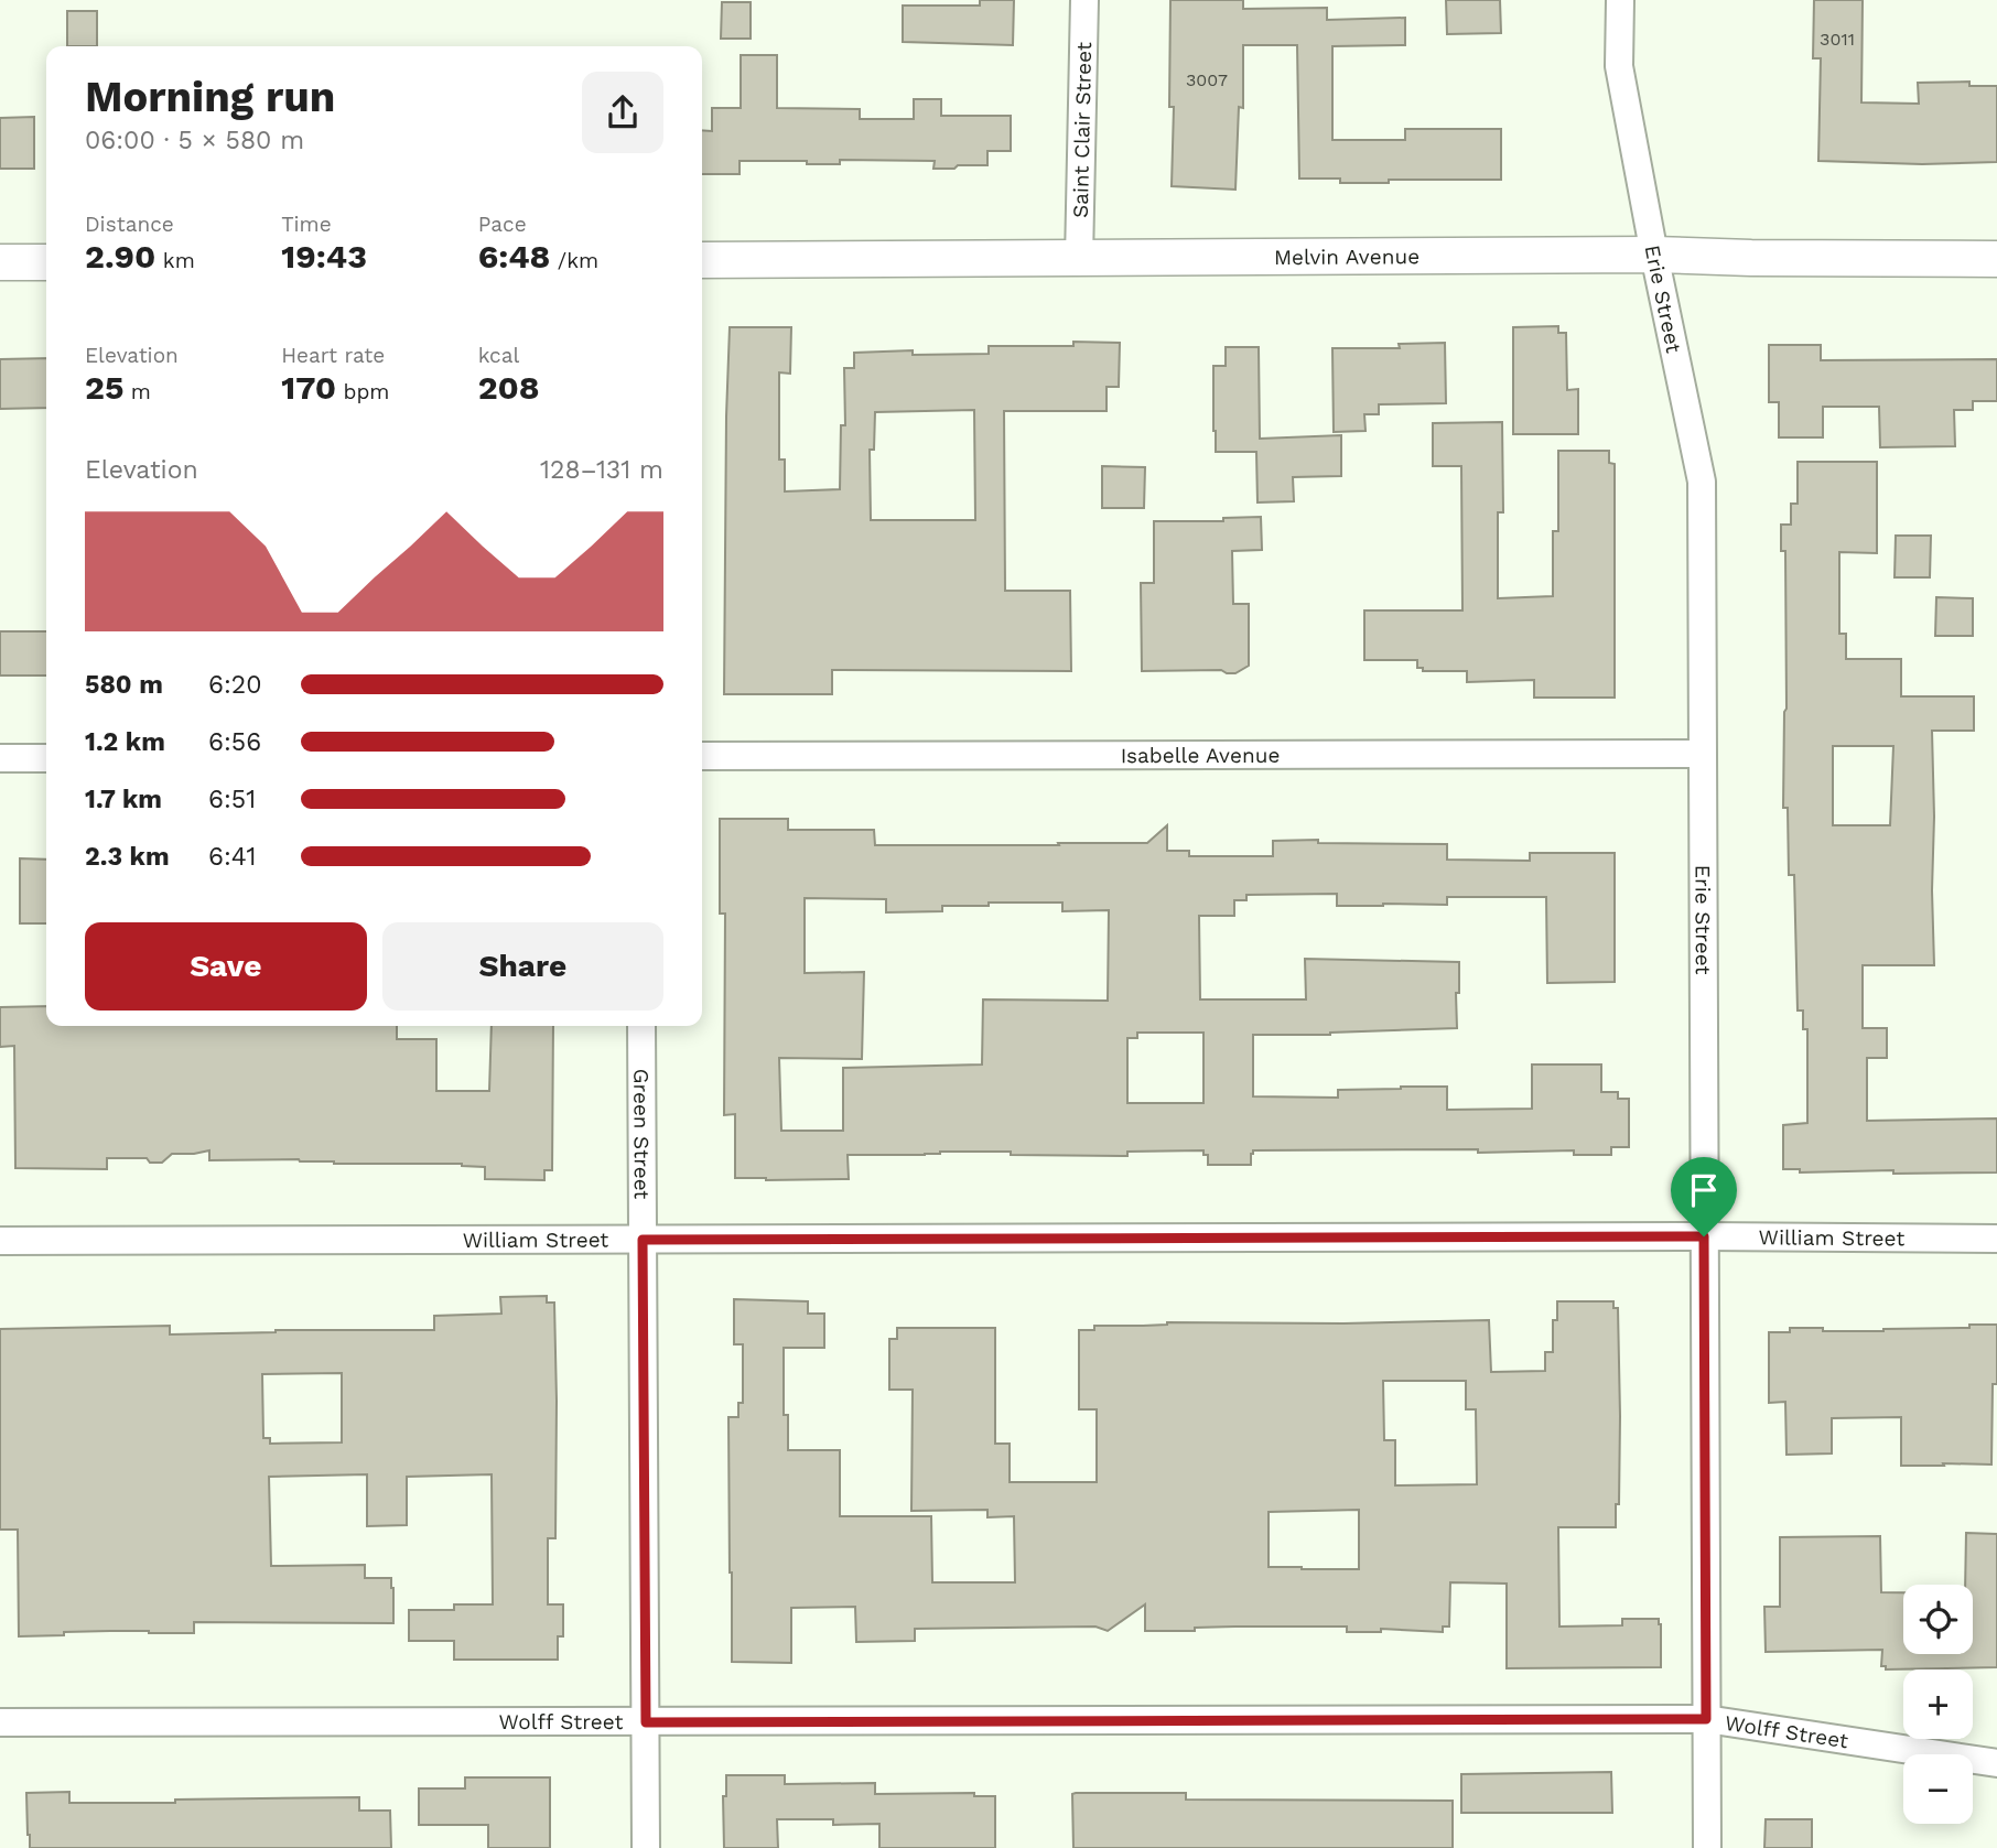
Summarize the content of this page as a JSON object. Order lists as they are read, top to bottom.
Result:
{
  "streets": {
    "street": [
      "Saint Clair Street",
      "Melvin Avenue",
      "Erie Street",
      "Isabelle Avenue",
      "Green Street",
      "William Street",
      "Wolff Street"
    ]
  },
  "crossings": [
    ["Saint Clair Street", "Melvin Avenue"],
    ["Melvin Avenue", "Erie Street"],
    ["Erie Street", "Isabelle Avenue"],
    ["Erie Street", "William Street"],
    ["Erie Street", "Wolff Street"],
    ["Green Street", "William Street"],
    ["Green Street", "Wolff Street"]
  ],
  "house_numbers": ["3011", "3007"],
  "page": {
    "heading": ["Morning run", "06:00 · 5 × 580 m"],
    "stats": [
      ["Distance", "2.90 km"],
      ["Time", "19:43"],
      ["Pace", "6:48 /km"],
      ["Elevation", "25 m"],
      ["Heart rate", "170 bpm"],
      ["kcal", "208"]
    ],
    "chart": ["Elevation", "128–131 m"],
    "list": [
      {
        "name": "580 m",
        "note": "6:20"
      },
      {
        "name": "1.2 km",
        "note": "6:56"
      },
      {
        "name": "1.7 km",
        "note": "6:51"
      },
      {
        "name": "2.3 km",
        "note": "6:41"
      }
    ],
    "buttons": ["Save", "Share"],
    "map_buttons": ["+", "−"]
  }
}
